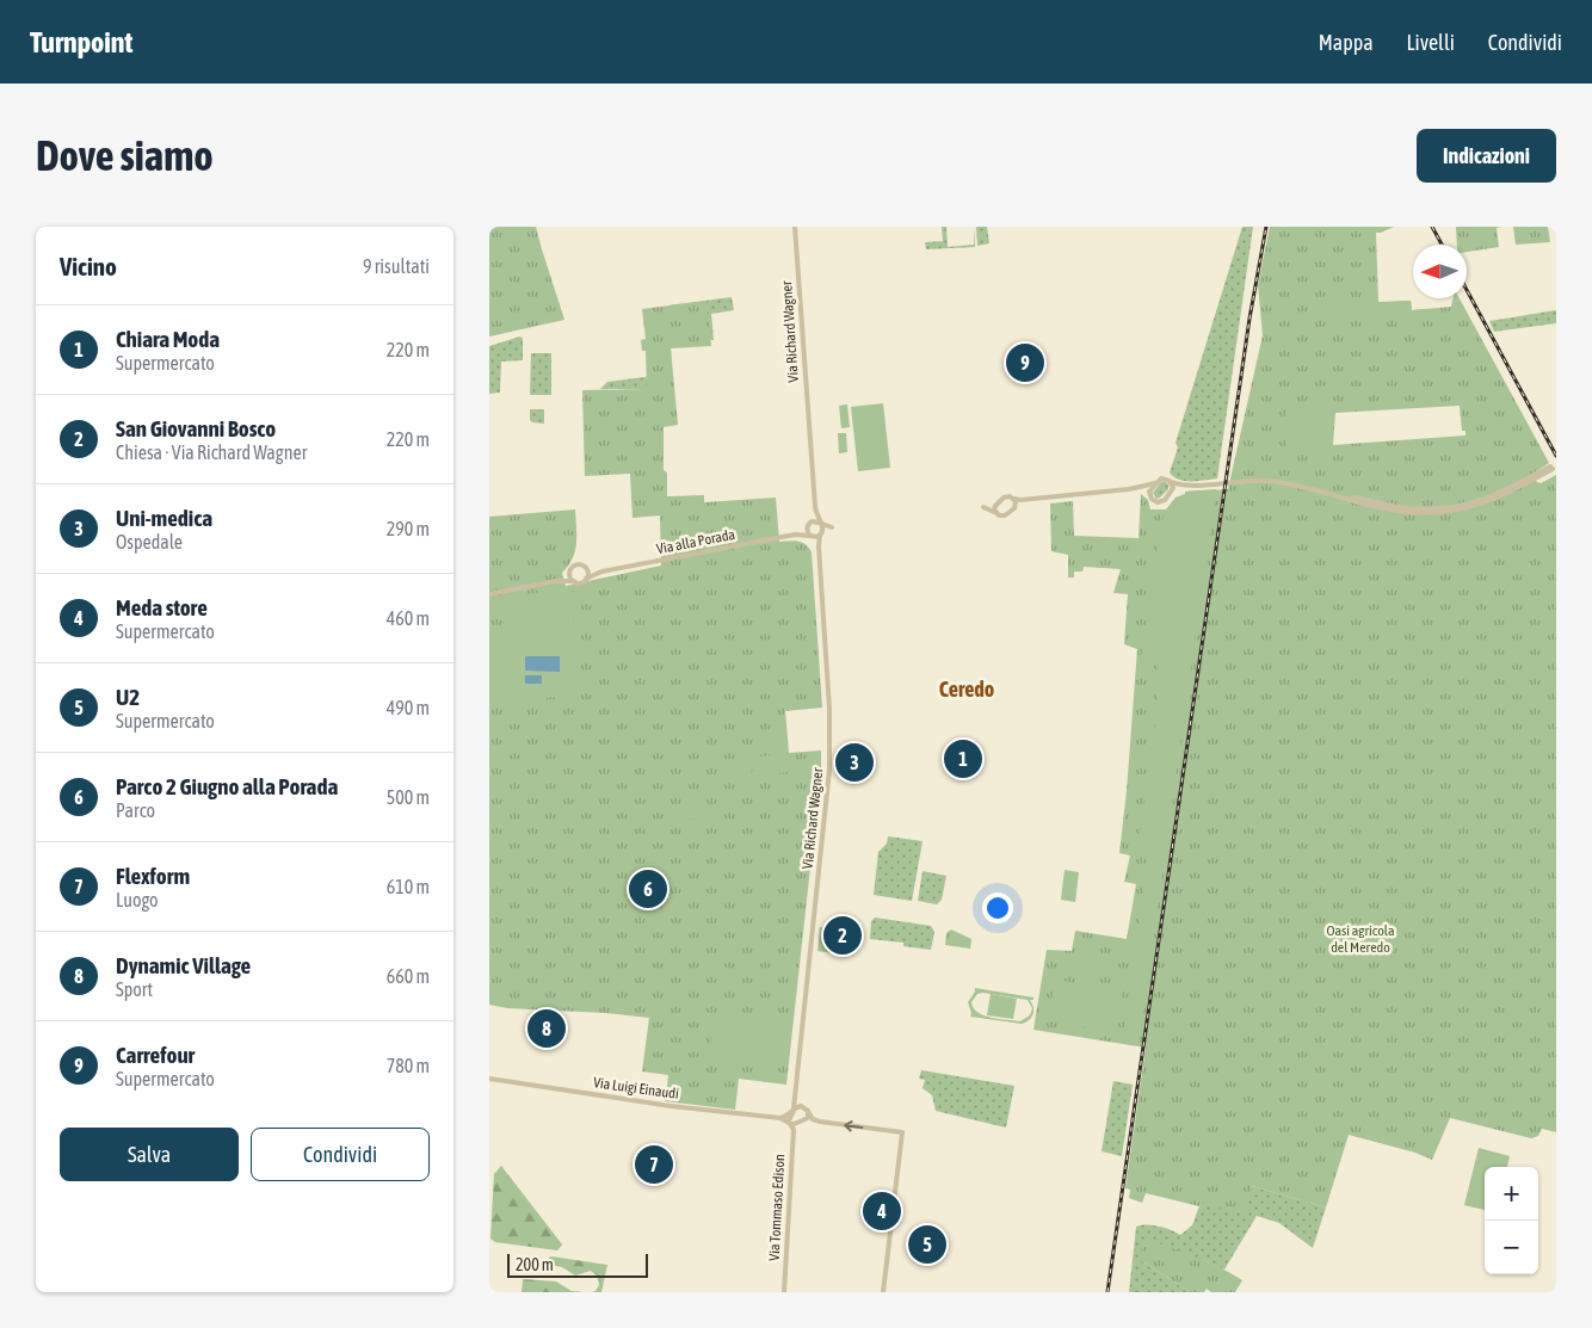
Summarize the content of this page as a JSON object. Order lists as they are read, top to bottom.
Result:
{
  "streets": {
    "street": [
      "Via Richard Wagner",
      "Via alla Porada",
      "Via Luigi Einaudi",
      "Via Tommaso Edison"
    ]
  },
  "crossings": [
    ["Via Richard Wagner", "Via alla Porada"],
    ["Via Richard Wagner", "Via Luigi Einaudi"],
    ["Via Richard Wagner", "Via Tommaso Edison"],
    ["Via Luigi Einaudi", "Via Tommaso Edison"]
  ],
  "districts": ["Ceredo"],
  "parks": ["Oasi agricola del Meredo"],
  "scale_bar": "200 m",
  "north": "left",
  "page": {
    "header": "Turnpoint",
    "nav": ["Mappa", "Livelli", "Condividi"],
    "buttons": [
      "Indicazioni",
      ["Salva", "Condividi"]
    ],
    "title": "Dove siamo",
    "heading": ["Vicino", "9 risultati"],
    "list": [
      {
        "mark": "1",
        "name": "Chiara Moda",
        "note": "Supermercato",
        "value": "220 m"
      },
      {
        "mark": "2",
        "name": "San Giovanni Bosco",
        "note": "Chiesa · Via Richard Wagner",
        "value": "220 m"
      },
      {
        "mark": "3",
        "name": "Uni-medica",
        "note": "Ospedale",
        "value": "290 m"
      },
      {
        "mark": "4",
        "name": "Meda store",
        "note": "Supermercato",
        "value": "460 m"
      },
      {
        "mark": "5",
        "name": "U2",
        "note": "Supermercato",
        "value": "490 m"
      },
      {
        "mark": "6",
        "name": "Parco 2 Giugno alla Porada",
        "note": "Parco",
        "value": "500 m"
      },
      {
        "mark": "7",
        "name": "Flexform",
        "note": "Luogo",
        "value": "610 m"
      },
      {
        "mark": "8",
        "name": "Dynamic Village",
        "note": "Sport",
        "value": "660 m"
      },
      {
        "mark": "9",
        "name": "Carrefour",
        "note": "Supermercato",
        "value": "780 m"
      }
    ],
    "pins": [
      "9",
      "1",
      "3",
      "6",
      "2",
      "8",
      "7",
      "4",
      "5"
    ],
    "map_buttons": ["+", "−"],
    "scale": "200 m"
  }
}
